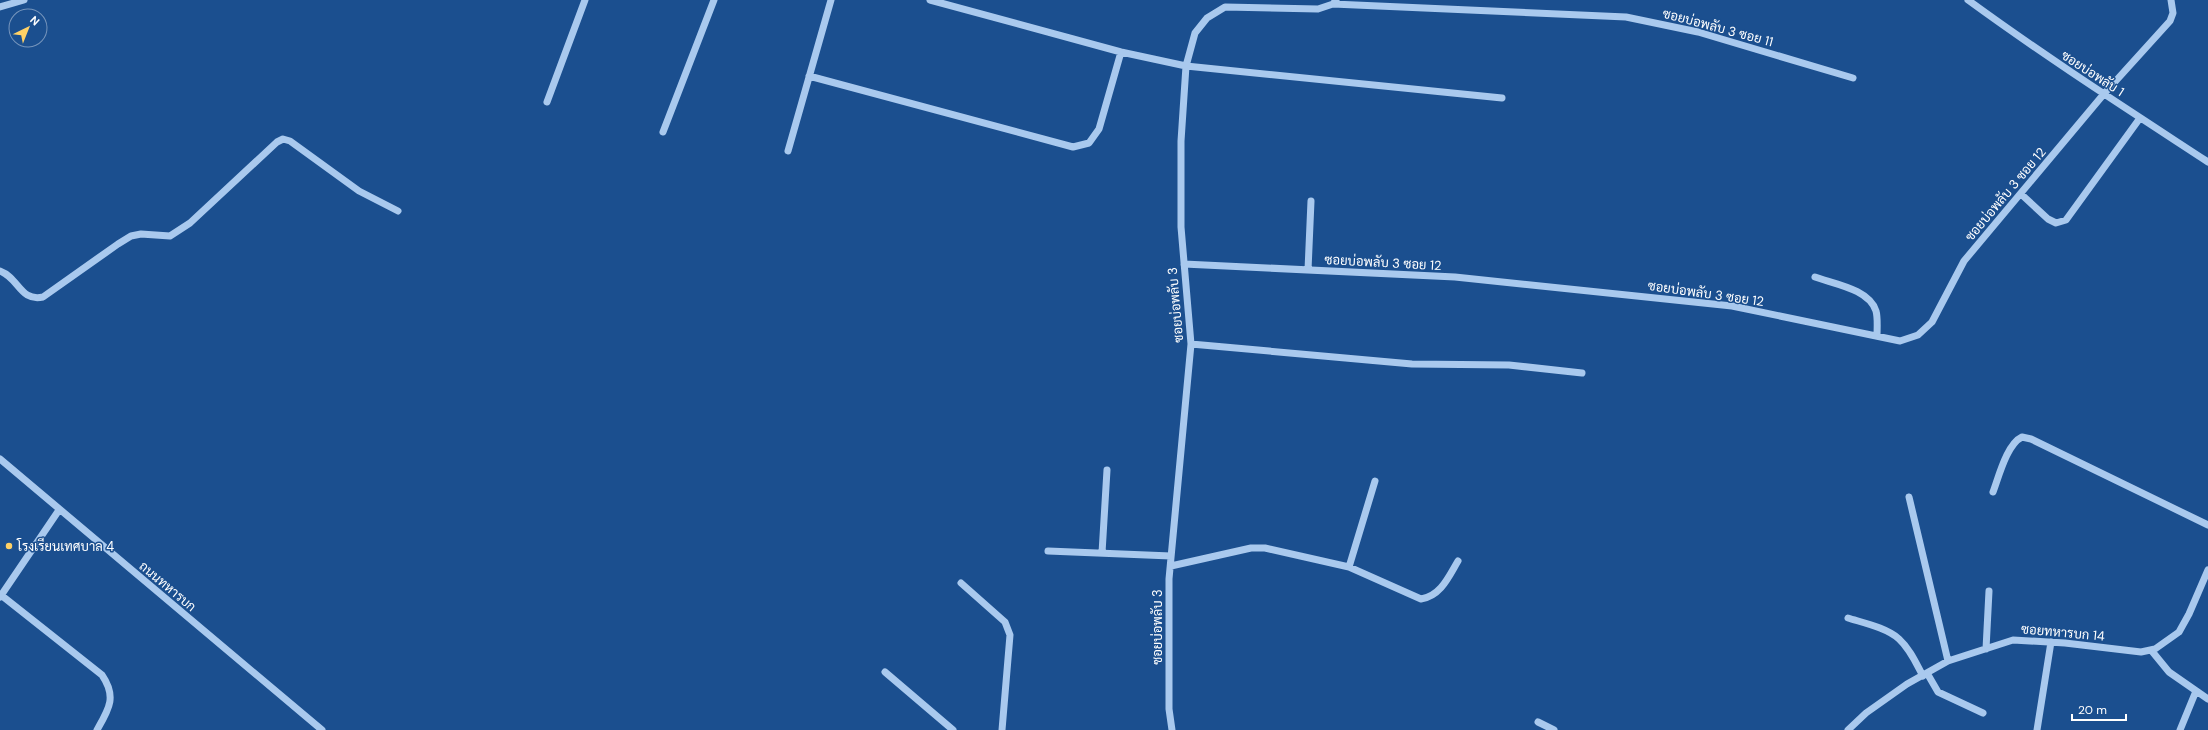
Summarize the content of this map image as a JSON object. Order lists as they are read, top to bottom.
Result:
{
  "streets": {
    "street": [
      "ซอยบ่อพลับ 3 ซอย 11",
      "ซอยบ่อพลับ 1",
      "ซอยบ่อพลับ 3 ซอย 12",
      "ซอยบ่อพลับ 3",
      "ถนนทหารบก",
      "ซอยทหารบก 14"
    ]
  },
  "crossings": [
    ["ซอยบ่อพลับ 3 ซอย 11", "ซอยบ่อพลับ 3"],
    ["ซอยบ่อพลับ 1", "ซอยบ่อพลับ 3 ซอย 12"],
    ["ซอยบ่อพลับ 3 ซอย 12", "ซอยบ่อพลับ 3"]
  ],
  "places": ["โรงเรียนเทศบาล 4"],
  "scale_bar": "20 m",
  "north": "top right"
}
